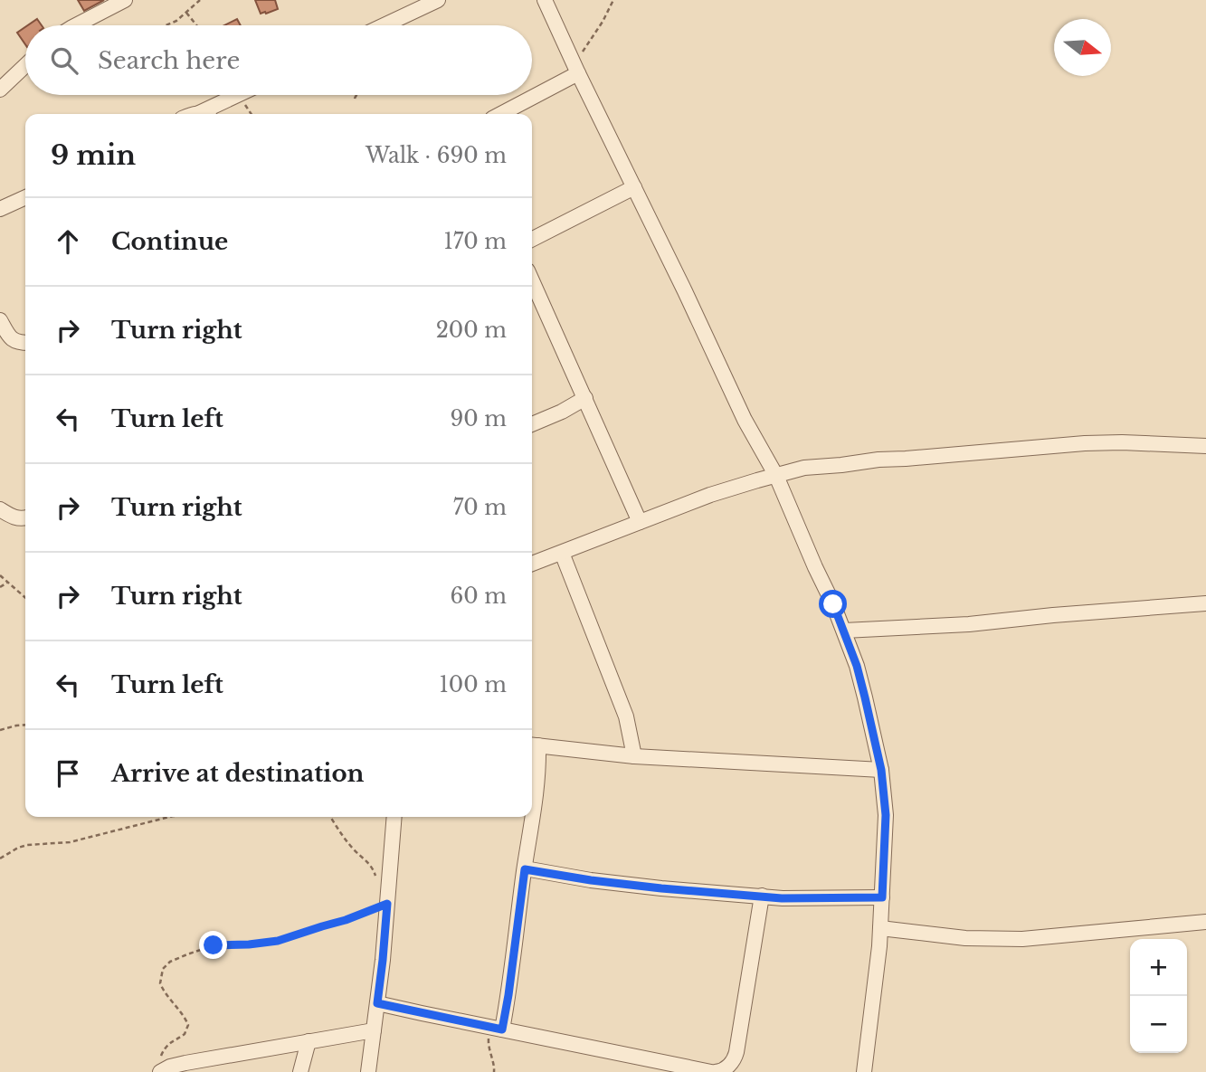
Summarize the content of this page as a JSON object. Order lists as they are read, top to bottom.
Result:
{
  "north": "right",
  "page": {
    "search": "Search here",
    "heading": ["9 min", "Walk · 690 m"],
    "list": [
      ["Continue", "170 m"],
      ["Turn right", "200 m"],
      ["Turn left", "90 m"],
      ["Turn right", "70 m"],
      ["Turn right", "60 m"],
      ["Turn left", "100 m"],
      "Arrive at destination"
    ],
    "map_buttons": ["+", "−"]
  }
}
